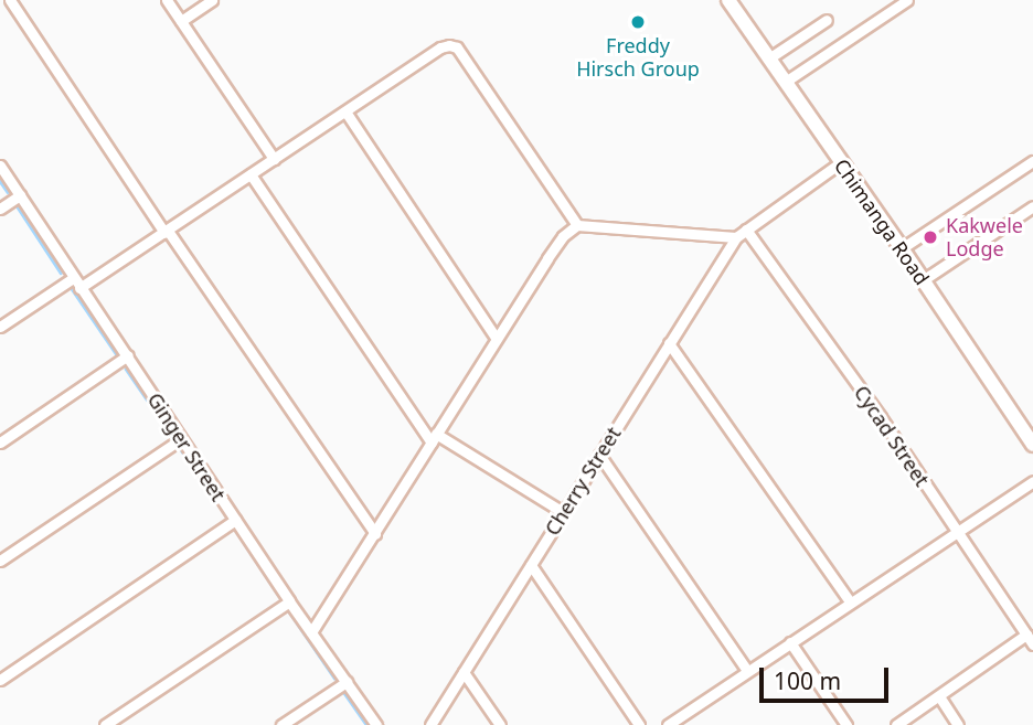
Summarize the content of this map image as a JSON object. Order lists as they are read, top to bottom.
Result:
{
  "streets": {
    "street": [
      "Chimanga Road",
      "Cycad Street",
      "Ginger Street",
      "Cherry Street"
    ]
  },
  "crossings": [
    ["Chimanga Road", "Cherry Street"],
    ["Cycad Street", "Cherry Street"]
  ],
  "places": ["Freddy Hirsch Group", "Kakwele Lodge"],
  "scale_bar": "100 m"
}
